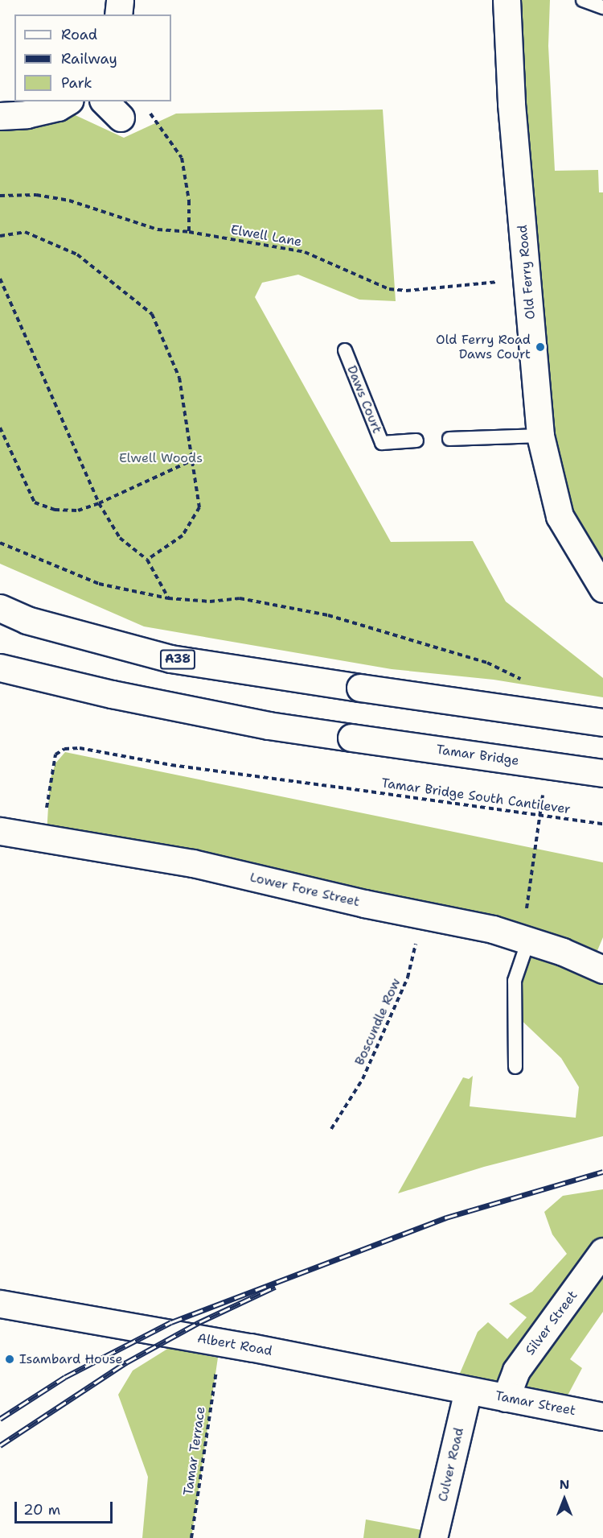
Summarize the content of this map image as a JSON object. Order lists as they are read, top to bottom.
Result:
{
  "streets": {
    "main road": [
      "Old Ferry Road",
      "A38",
      "Tamar Bridge",
      "Lower Fore Street",
      "Silver Street",
      "Albert Road",
      "Tamar Street",
      "Culver Road"
    ],
    "lane": ["Daws Court"],
    "path": [
      "Elwell Lane",
      "Tamar Bridge South Cantilever",
      "Boscundle Row",
      "Tamar Terrace"
    ]
  },
  "crossings": [
    ["Elwell Lane", "Old Ferry Road"],
    ["Tamar Bridge South Cantilever", "Lower Fore Street"],
    ["Lower Fore Street", "Boscundle Row"],
    ["Silver Street", "Tamar Street"],
    ["Albert Road", "Tamar Street"],
    ["Albert Road", "Culver Road"],
    ["Tamar Street", "Culver Road"]
  ],
  "parks": ["Elwell Woods"],
  "places": ["Old Ferry Road Daws Court", "Isambard House"],
  "legend": ["Road", "Railway", "Park"],
  "scale_bar": "20 m",
  "north": "top"
}
